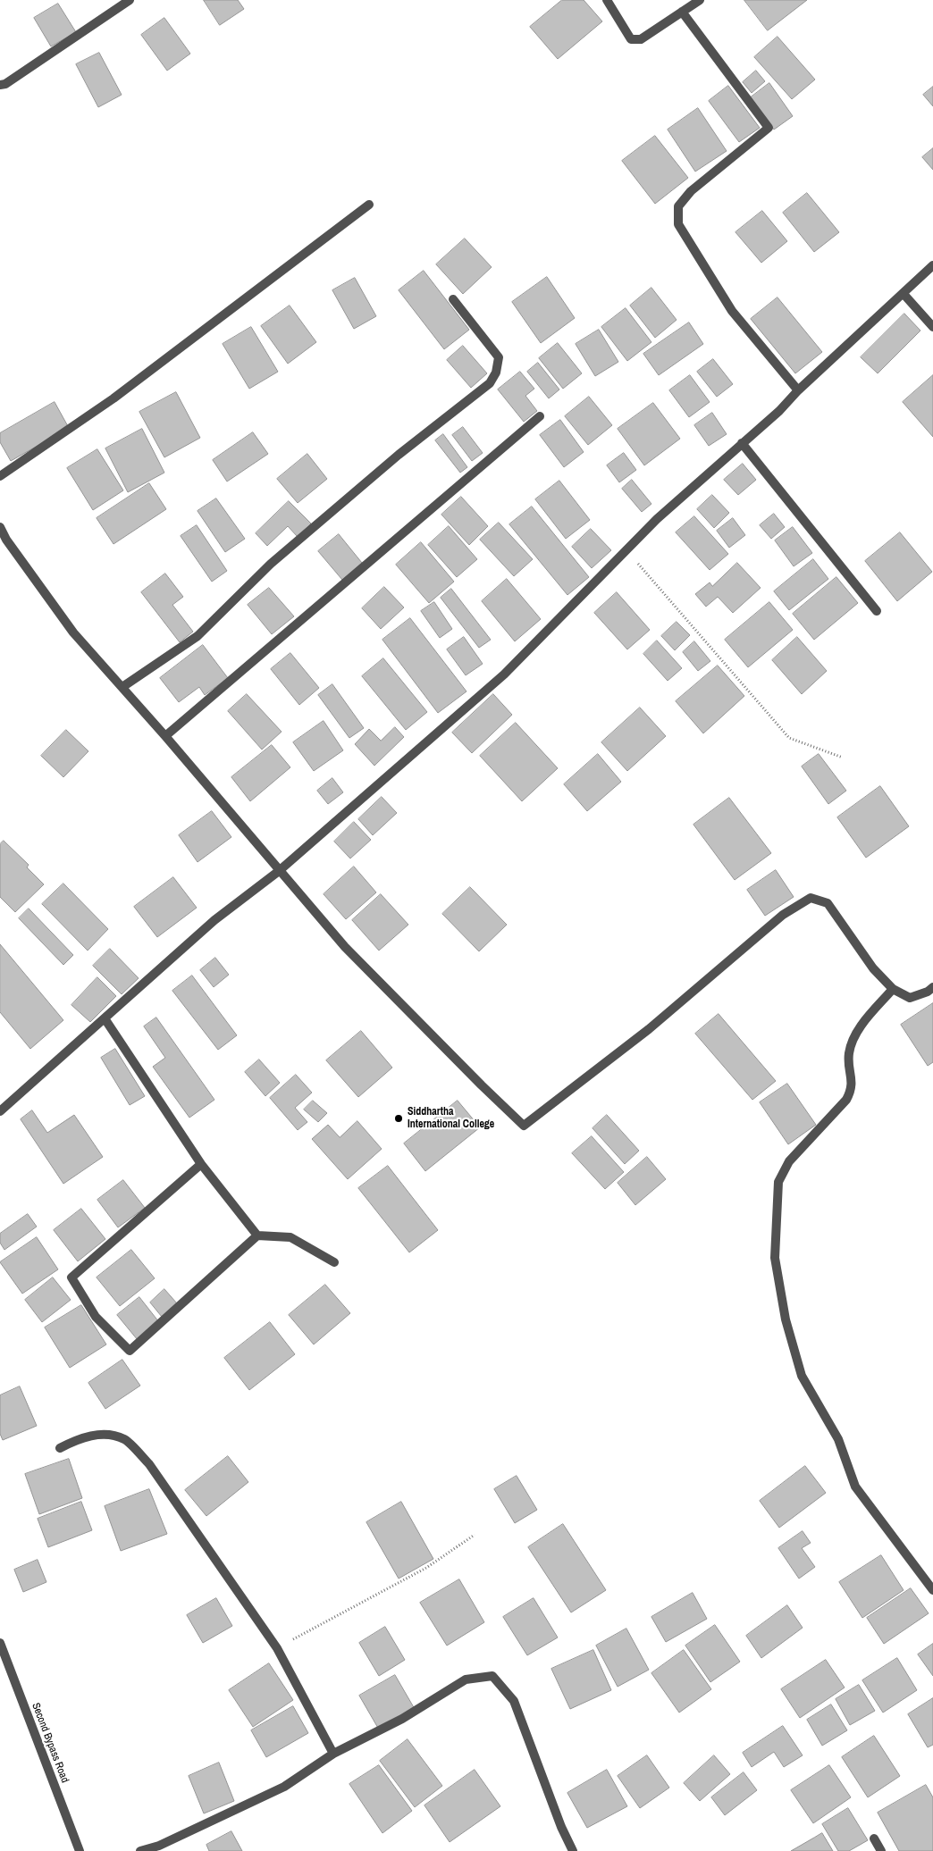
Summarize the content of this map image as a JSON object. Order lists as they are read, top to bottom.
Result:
{
  "streets": {
    "street": ["Second Bypass Road"]
  },
  "places": ["Siddhartha International College"]
}
